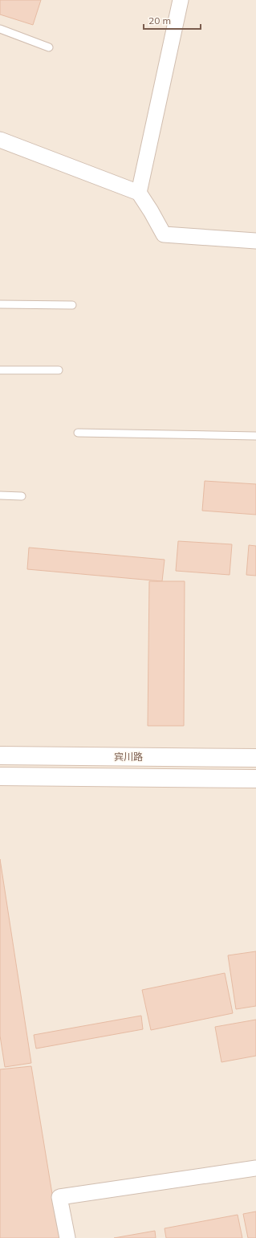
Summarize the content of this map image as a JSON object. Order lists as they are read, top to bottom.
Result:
{
  "streets": {
    "main road": ["宾川路"]
  },
  "scale_bar": "20 m"
}
